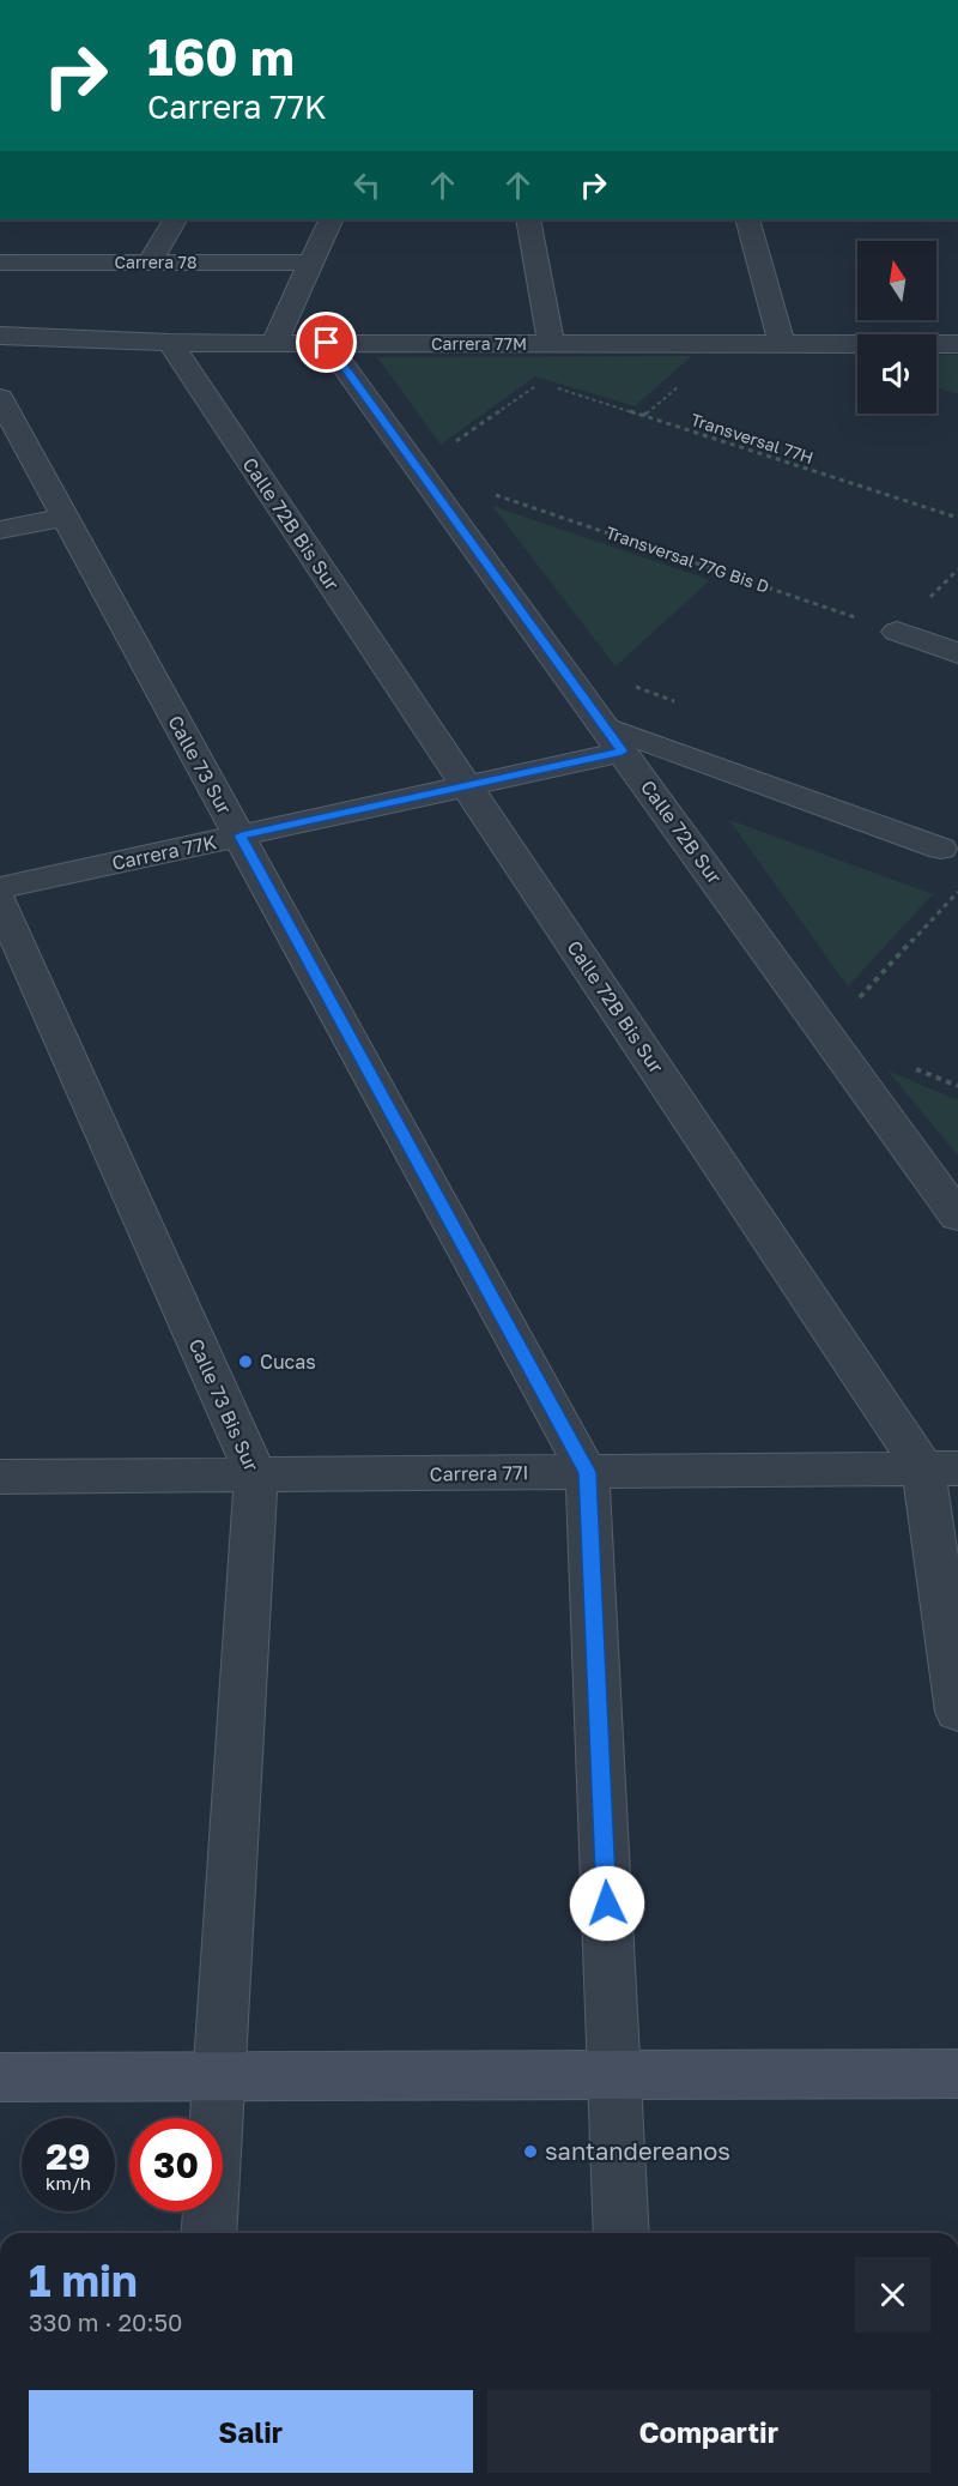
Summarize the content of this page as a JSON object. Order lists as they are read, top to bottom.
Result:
{
  "streets": {
    "street": [
      "Carrera 78",
      "Carrera 77M",
      "Calle 72B Bis Sur",
      "Calle 73 Sur",
      "Calle 72B Sur",
      "Carrera 77K",
      "Calle 73 Bis Sur",
      "Carrera 77I"
    ],
    "path": ["Transversal 77H", "Transversal 77G Bis D"]
  },
  "crossings": [
    ["Carrera 77M", "Calle 72B Bis Sur"],
    ["Carrera 77M", "Calle 72B Sur"],
    ["Calle 72B Bis Sur", "Carrera 77K"],
    ["Calle 72B Bis Sur", "Carrera 77I"],
    ["Transversal 77G Bis D", "Calle 72B Sur"],
    ["Calle 73 Sur", "Carrera 77K"],
    ["Calle 73 Sur", "Carrera 77I"],
    ["Calle 72B Sur", "Carrera 77K"],
    ["Calle 73 Bis Sur", "Carrera 77I"]
  ],
  "places": ["Cucas", "santandereanos"],
  "north": "top",
  "page": {
    "turn": ["160 m", "Carrera 77K"],
    "speed": "29 km/h",
    "limit": "30",
    "heading": ["1 min", "330 m · 20:50"],
    "buttons": ["Salir", "Compartir"]
  }
}
